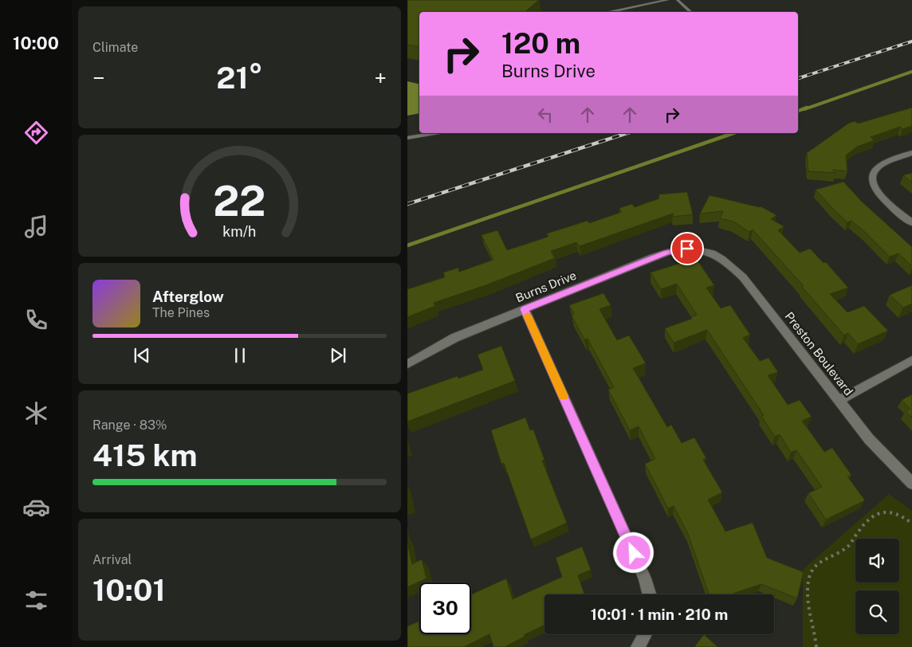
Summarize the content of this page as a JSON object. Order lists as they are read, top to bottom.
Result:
{
  "streets": {
    "street": ["Burns Drive", "Preston Boulevard"]
  },
  "crossings": [
    ["Burns Drive", "Preston Boulevard"]
  ],
  "page": {
    "tabs": "10:00",
    "tile": [
      "Climate",
      ["Range · 83%", "415 km"],
      ["Arrival", "10:01"]
    ],
    "turn": ["120 m", "Burns Drive"],
    "heat": ["−", "21°", "+"],
    "song": ["Afterglow", "The Pines"],
    "limit": "30",
    "trip": "10:01 · 1 min · 210 m",
    "gauge": ["22", "km/h"]
  }
}
